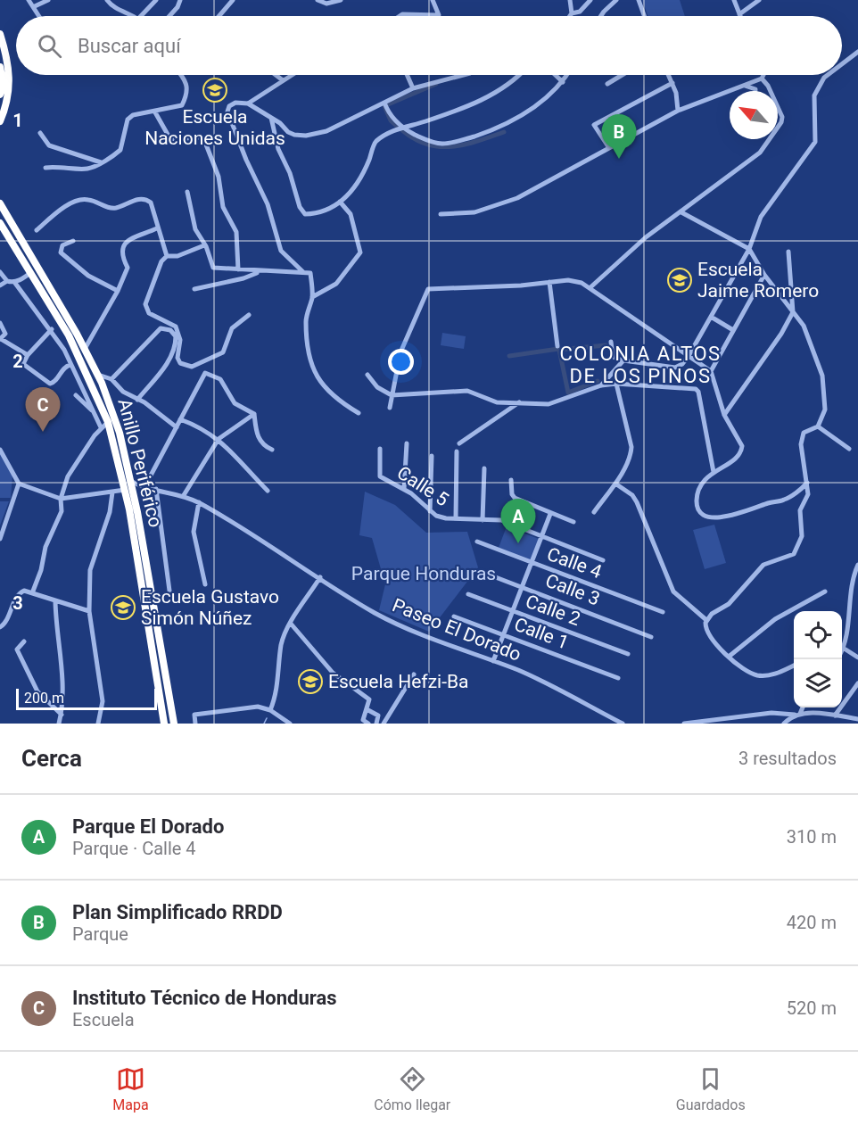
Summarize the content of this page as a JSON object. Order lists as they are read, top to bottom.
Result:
{
  "streets": {
    "highway": ["Anillo Periférico"],
    "street": [
      "Calle 5",
      "Calle 4",
      "Calle 3",
      "Calle 2",
      "Paseo El Dorado",
      "Calle 1"
    ]
  },
  "crossings": [
    ["Anillo Periférico", "Paseo El Dorado"]
  ],
  "districts": ["COLONIA ALTOS DE LOS PINOS"],
  "parks": ["Parque Honduras"],
  "places": {
    "school or university": [
      "Escuela Naciones Unidas",
      "Escuela Jaime Romero",
      "Escuela Gustavo Simón Núñez",
      "Escuela Hefzi-Ba"
    ]
  },
  "scale_bar": "200 m",
  "north": "top left",
  "page": {
    "search": "Buscar aquí",
    "pins": ["B", "C", "A"],
    "scale": "200 m",
    "heading": ["Cerca", "3 resultados"],
    "list": [
      {
        "mark": "A",
        "name": "Parque El Dorado",
        "note": "Parque · Calle 4",
        "value": "310 m"
      },
      {
        "mark": "B",
        "name": "Plan Simplificado RRDD",
        "note": "Parque",
        "value": "420 m"
      },
      {
        "mark": "C",
        "name": "Instituto Técnico de Honduras",
        "note": "Escuela",
        "value": "520 m"
      }
    ],
    "nav": ["Mapa", "Cómo llegar", "Guardados"]
  },
  "grid": {
    "rows": ["1", "2", "3"]
  }
}
